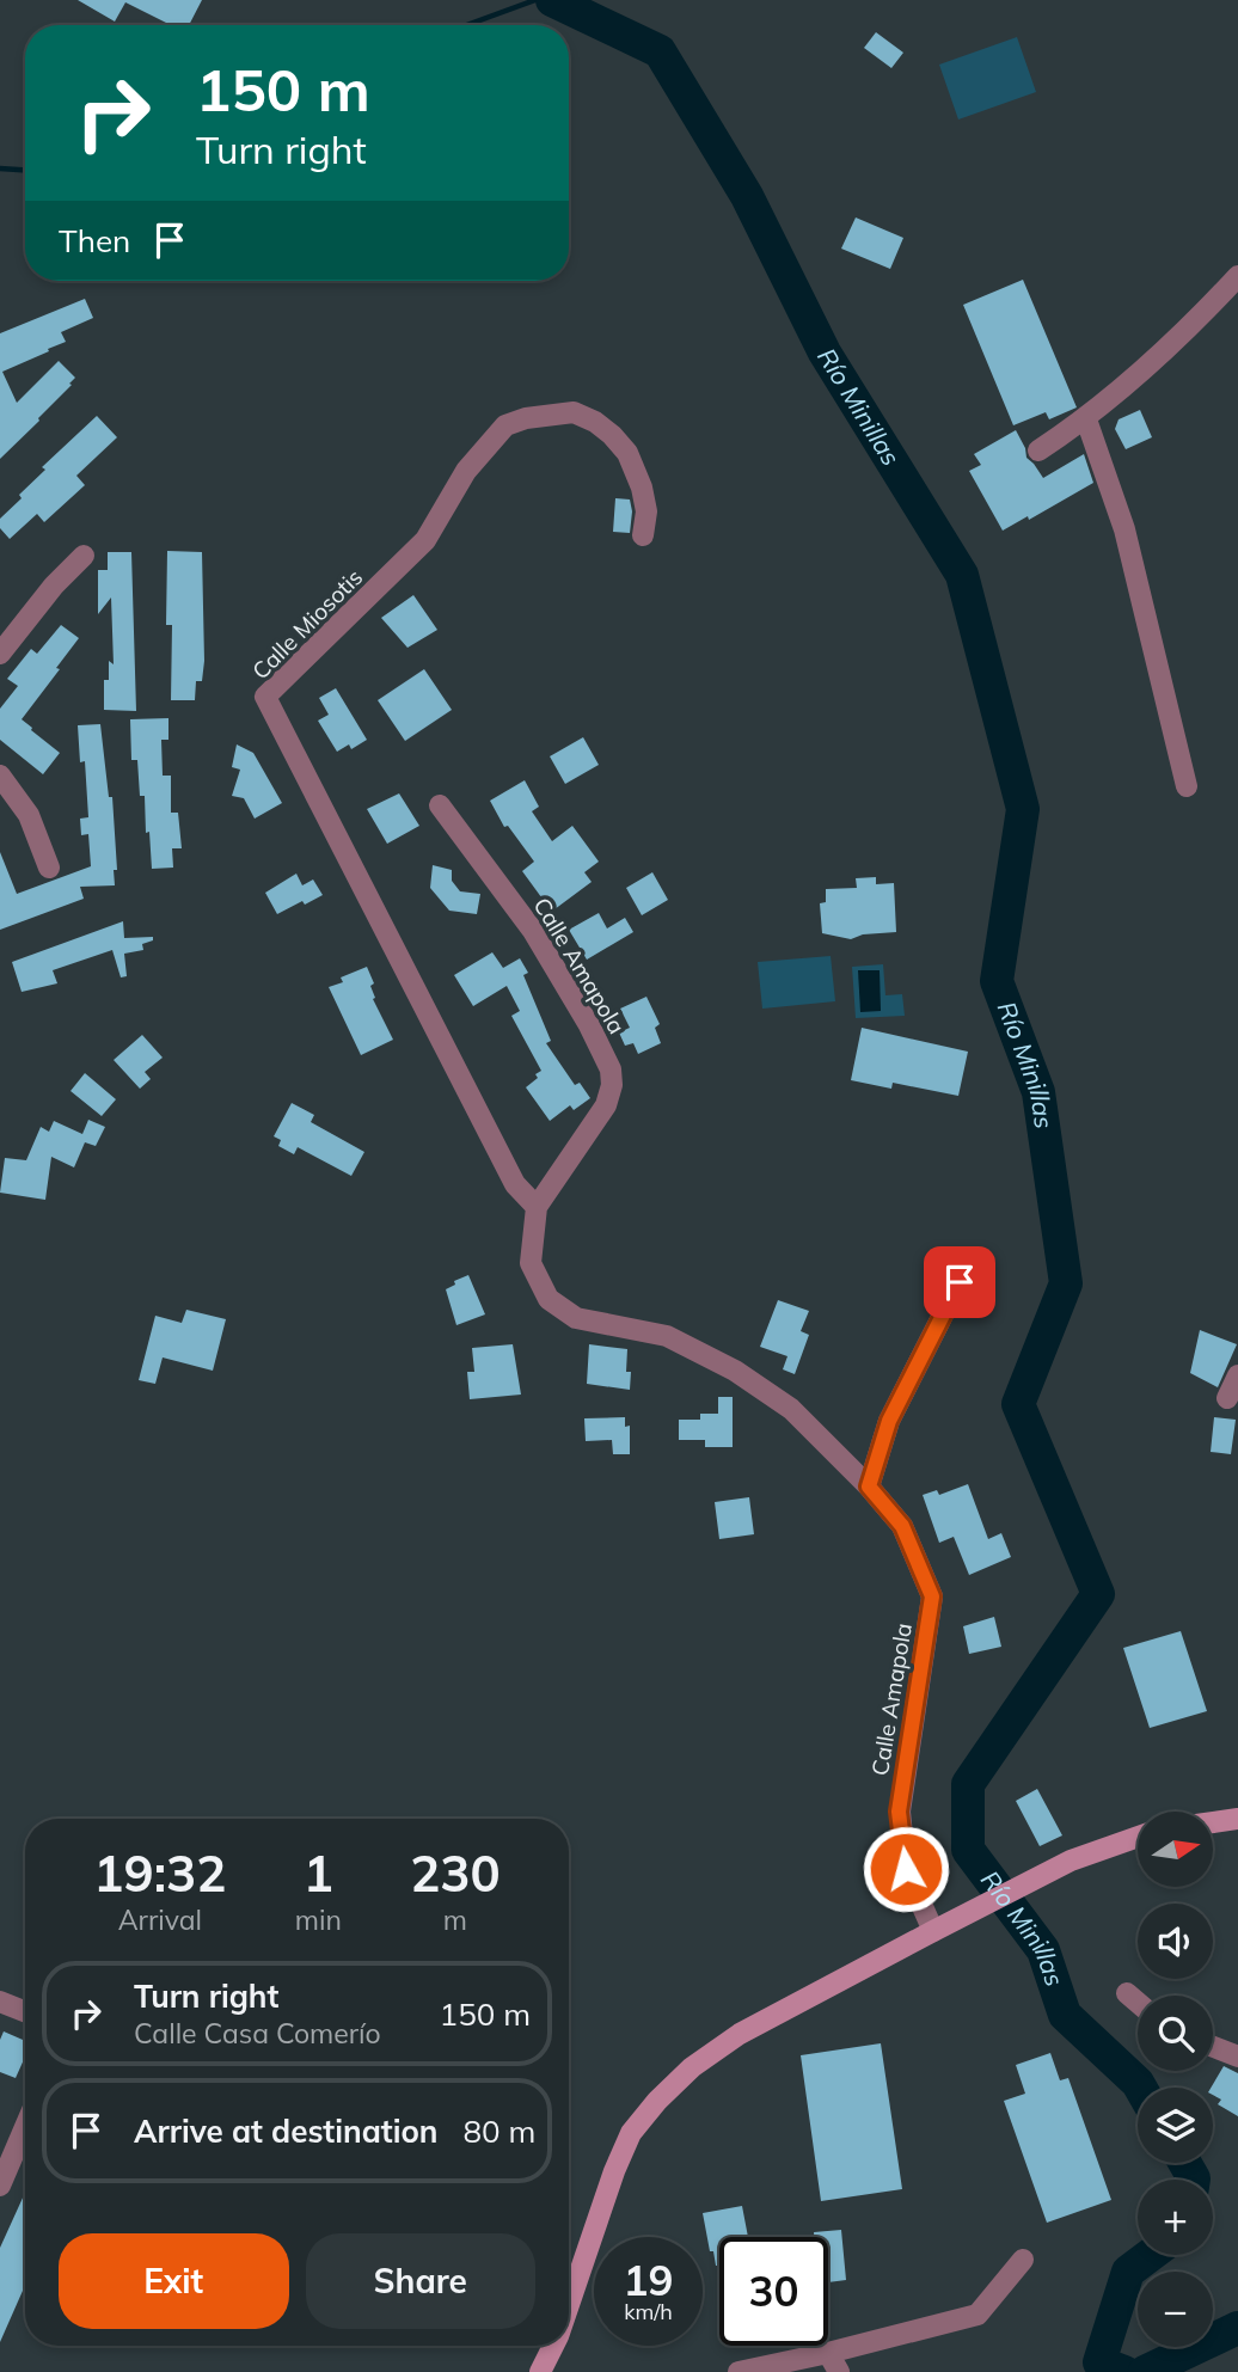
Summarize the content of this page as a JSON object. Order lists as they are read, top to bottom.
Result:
{
  "streets": {
    "street": ["Calle Miosotis", "Calle Amapola"]
  },
  "crossings": [
    ["Calle Miosotis", "Calle Amapola"]
  ],
  "water": ["Río Minillas"],
  "north": "right",
  "page": {
    "turn": ["150 m", "Turn right"],
    "then": "Then",
    "map_buttons": ["+", "−"],
    "eta": [
      "19:32",
      "Arrival",
      "1",
      "min",
      "230",
      "m"
    ],
    "list": [
      {
        "name": "Turn right",
        "note": "Calle Casa Comerío",
        "value": "150 m"
      },
      {
        "name": "Arrive at destination",
        "value": "80 m"
      }
    ],
    "buttons": ["Exit", "Share"],
    "speed": "19 km/h",
    "limit": "30"
  }
}
